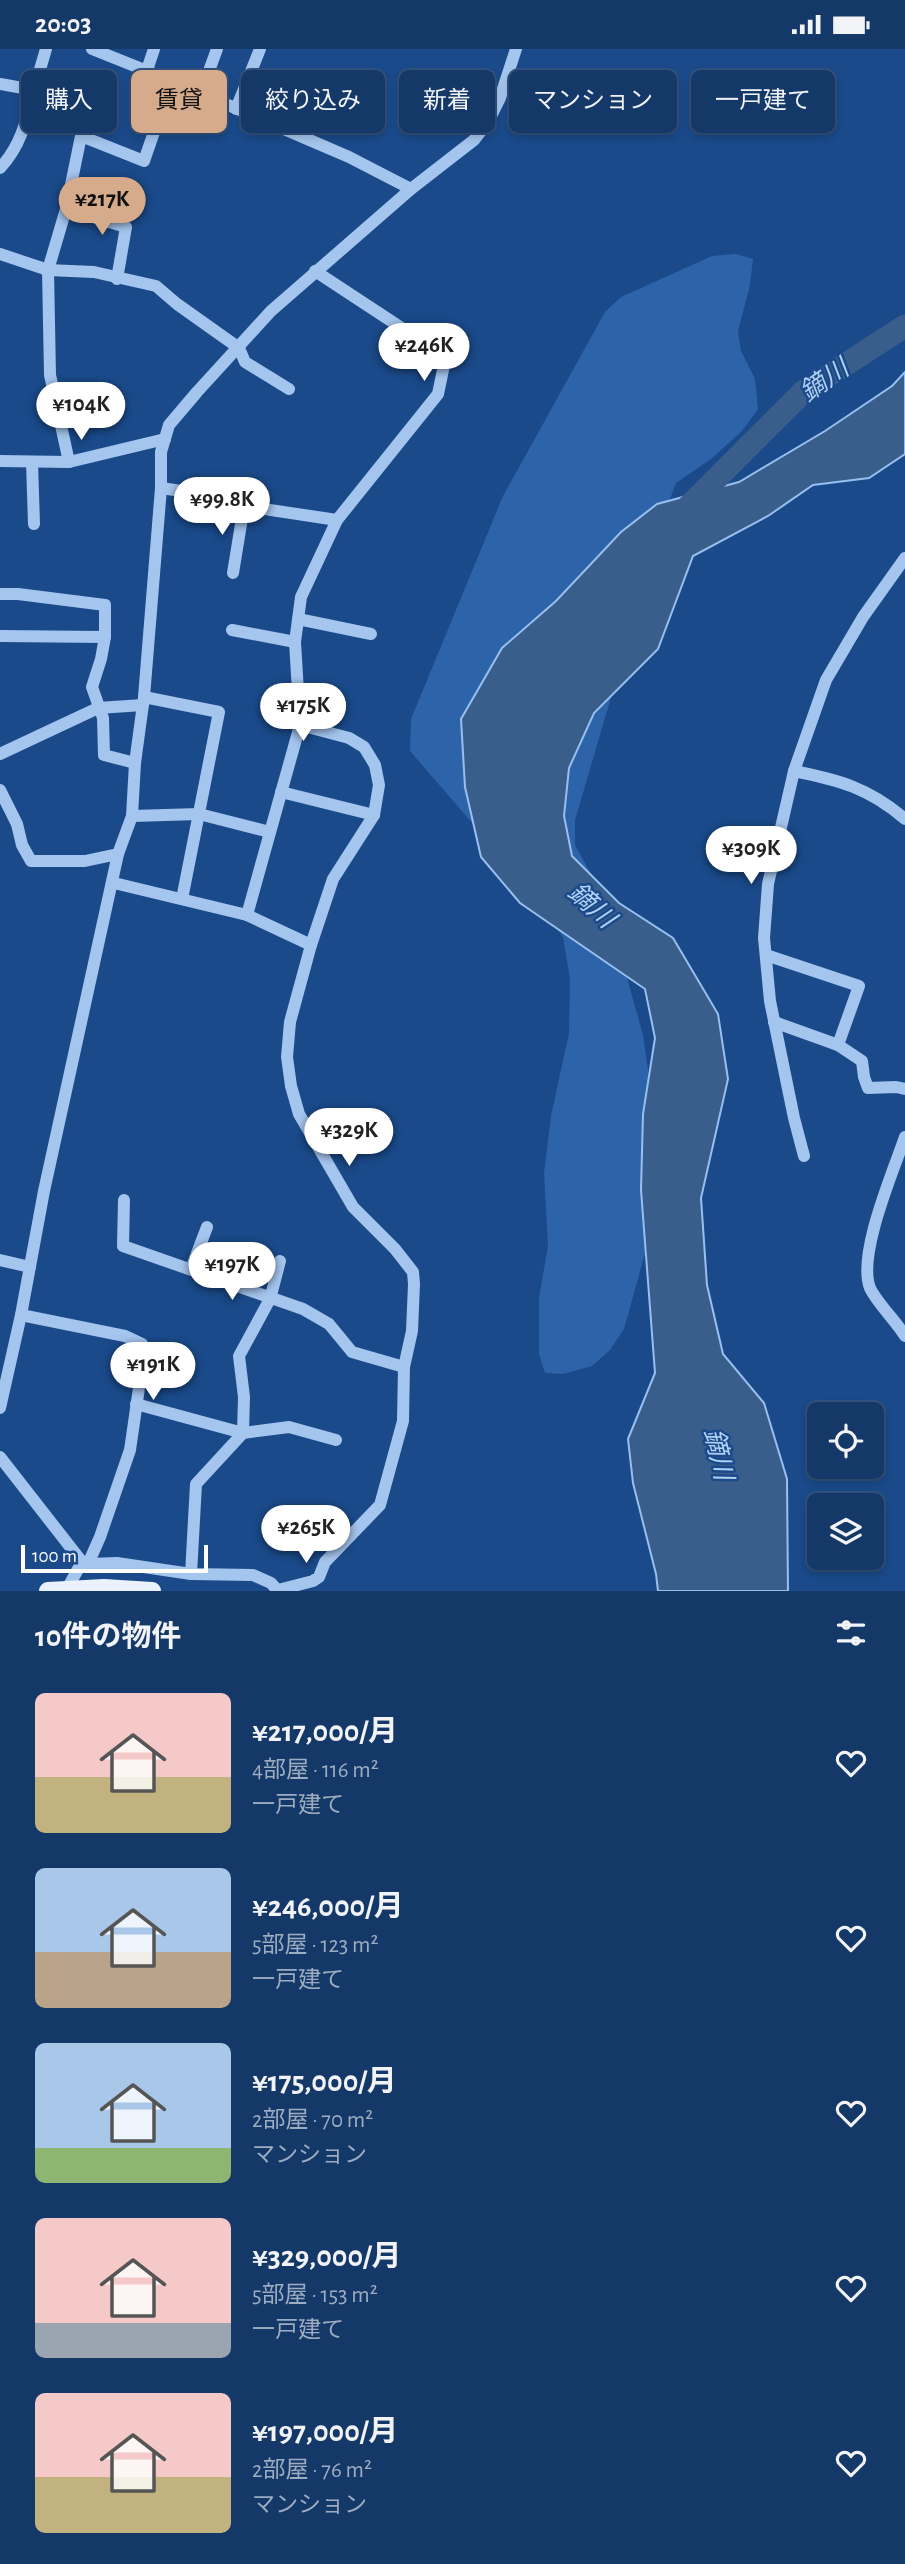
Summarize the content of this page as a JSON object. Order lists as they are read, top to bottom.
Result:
{
  "water": ["鏑川"],
  "scale_bar": "100 m",
  "page": {
    "status": "20:03",
    "chip": [
      "購入",
      "賃貸",
      "絞り込み",
      "新着",
      "マンション",
      "一戸建て"
    ],
    "price": [
      "¥217K",
      "¥246K",
      "¥104K",
      "¥99.8K",
      "¥175K",
      "¥309K",
      "¥329K",
      "¥197K",
      "¥191K",
      "¥265K"
    ],
    "scale": "100 m",
    "heading": "10件の物件",
    "list": [
      {
        "name": "¥217,000/月",
        "note": "4部屋 · 116 m² · 一戸建て"
      },
      {
        "name": "¥246,000/月",
        "note": "5部屋 · 123 m² · 一戸建て"
      },
      {
        "name": "¥175,000/月",
        "note": "2部屋 · 70 m² · マンション"
      },
      {
        "name": "¥329,000/月",
        "note": "5部屋 · 153 m² · 一戸建て"
      },
      {
        "name": "¥197,000/月",
        "note": "2部屋 · 76 m² · マンション"
      }
    ]
  }
}
